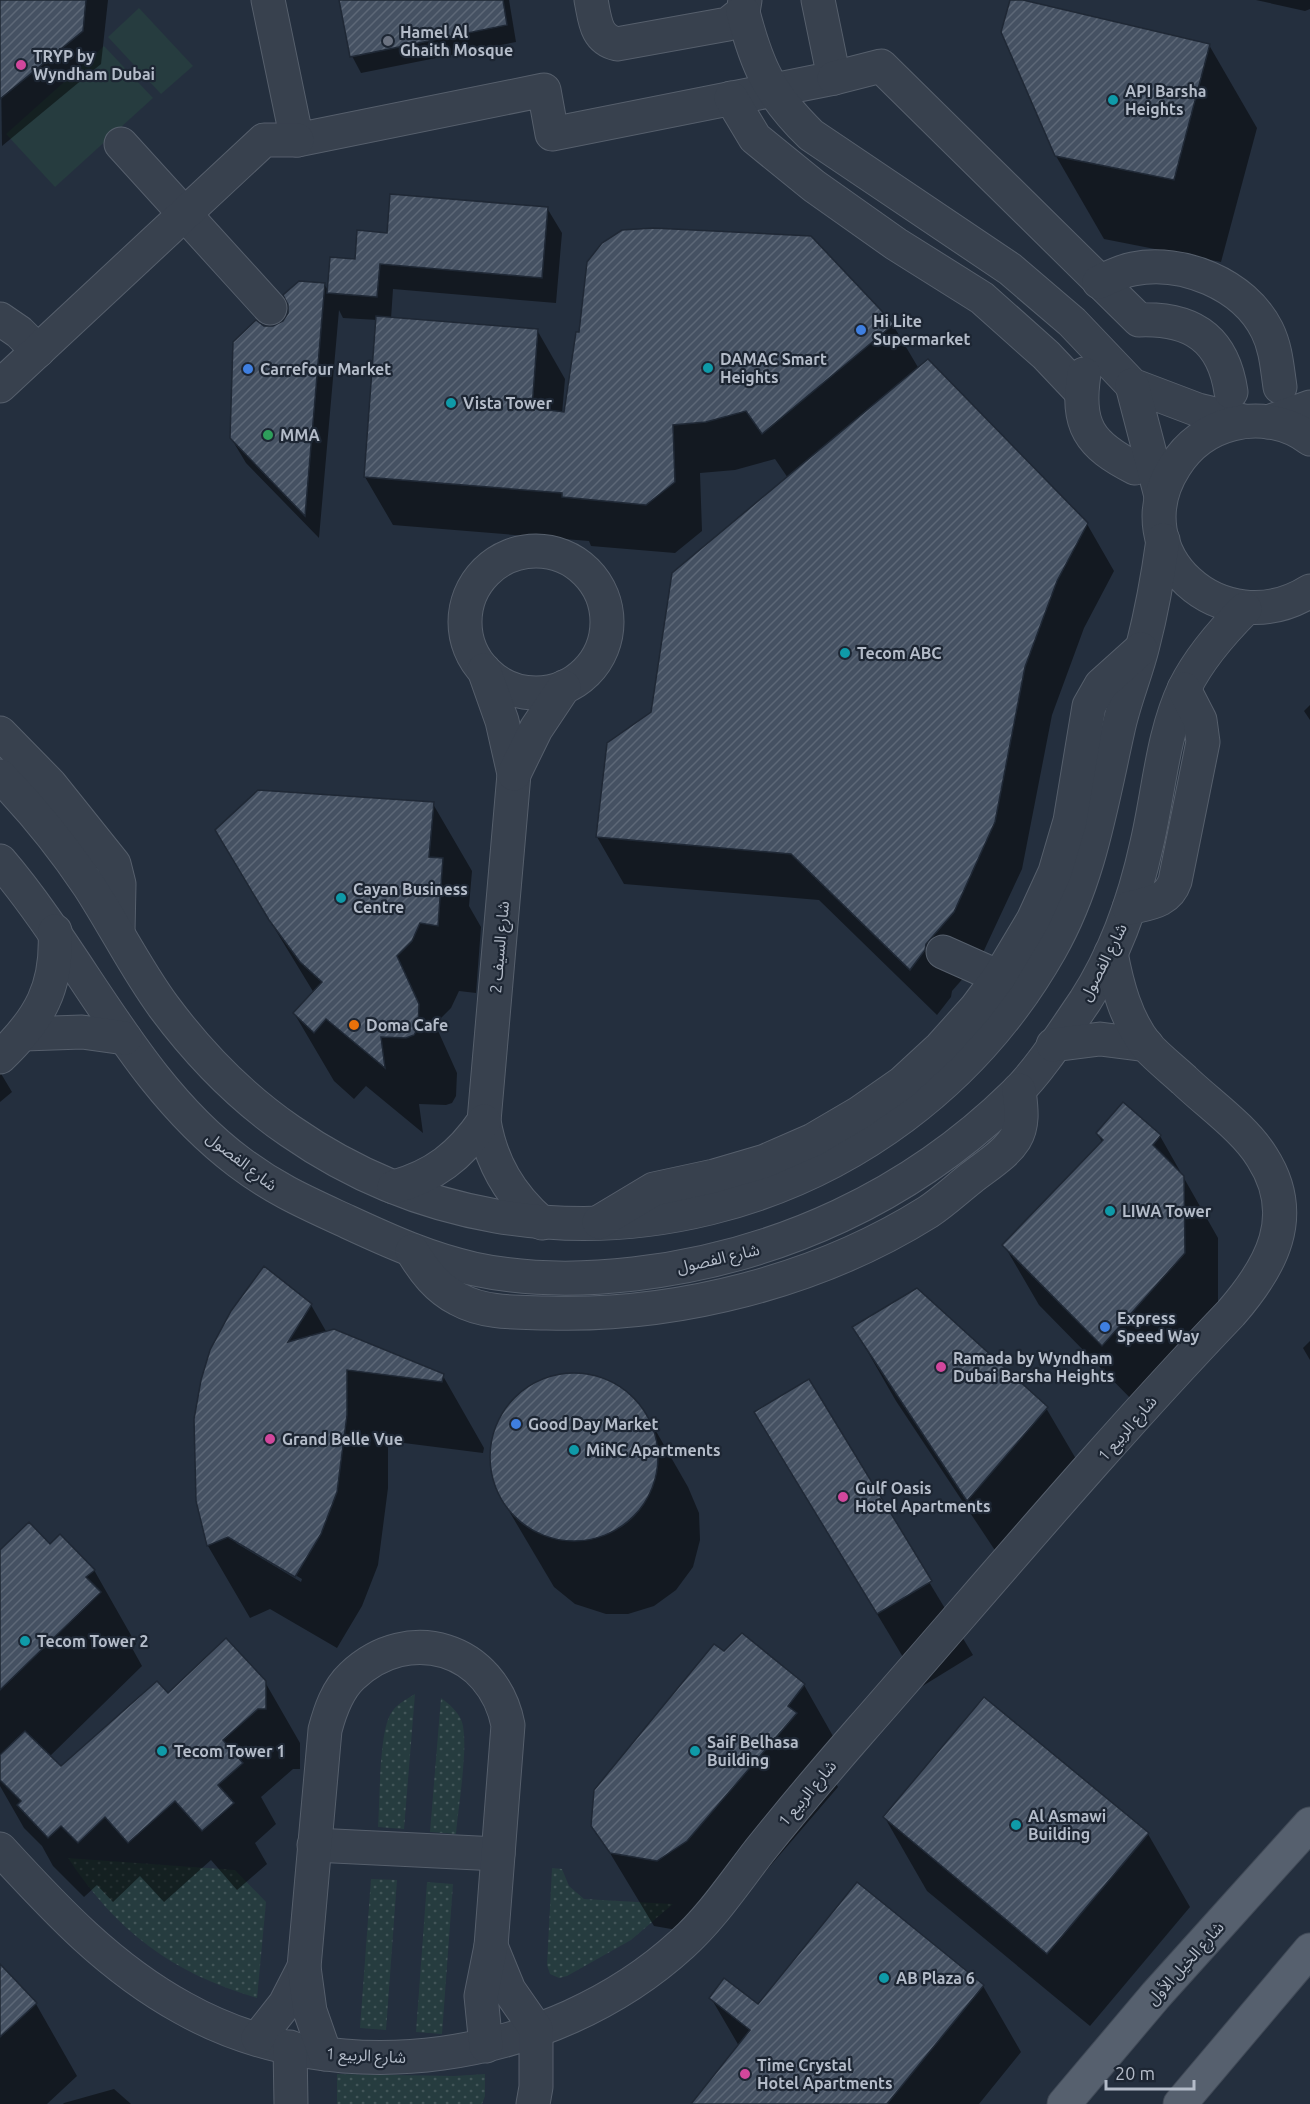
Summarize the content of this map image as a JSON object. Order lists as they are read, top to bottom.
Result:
{
  "streets": {
    "main road": ["شارع الخيل الأول"],
    "street": ["شارع السيف 2", "شارع الفصول", "شارع الربيع 1"]
  },
  "crossings": [
    ["شارع الفصول", "شارع الربيع 1"]
  ],
  "places": [
    "Hamel Al Ghaith Mosque",
    "TRYP by Wyndham Dubai",
    "API Barsha Heights",
    "Hi Lite Supermarket",
    "DAMAC Smart Heights",
    "Carrefour Market",
    "Vista Tower",
    "MMA",
    "Tecom ABC",
    "Cayan Business Centre",
    "Doma Cafe",
    "LIWA Tower",
    "Express Speed Way",
    "Ramada by Wyndham Dubai Barsha Heights",
    "Good Day Market",
    "Grand Belle Vue",
    "MiNC Apartments",
    "Gulf Oasis Hotel Apartments",
    "Tecom Tower 2",
    "Tecom Tower 1",
    "Saif Belhasa Building",
    "Al Asmawi Building",
    "AB Plaza 6",
    "Time Crystal Hotel Apartments"
  ],
  "scale_bar": "20 m"
}
